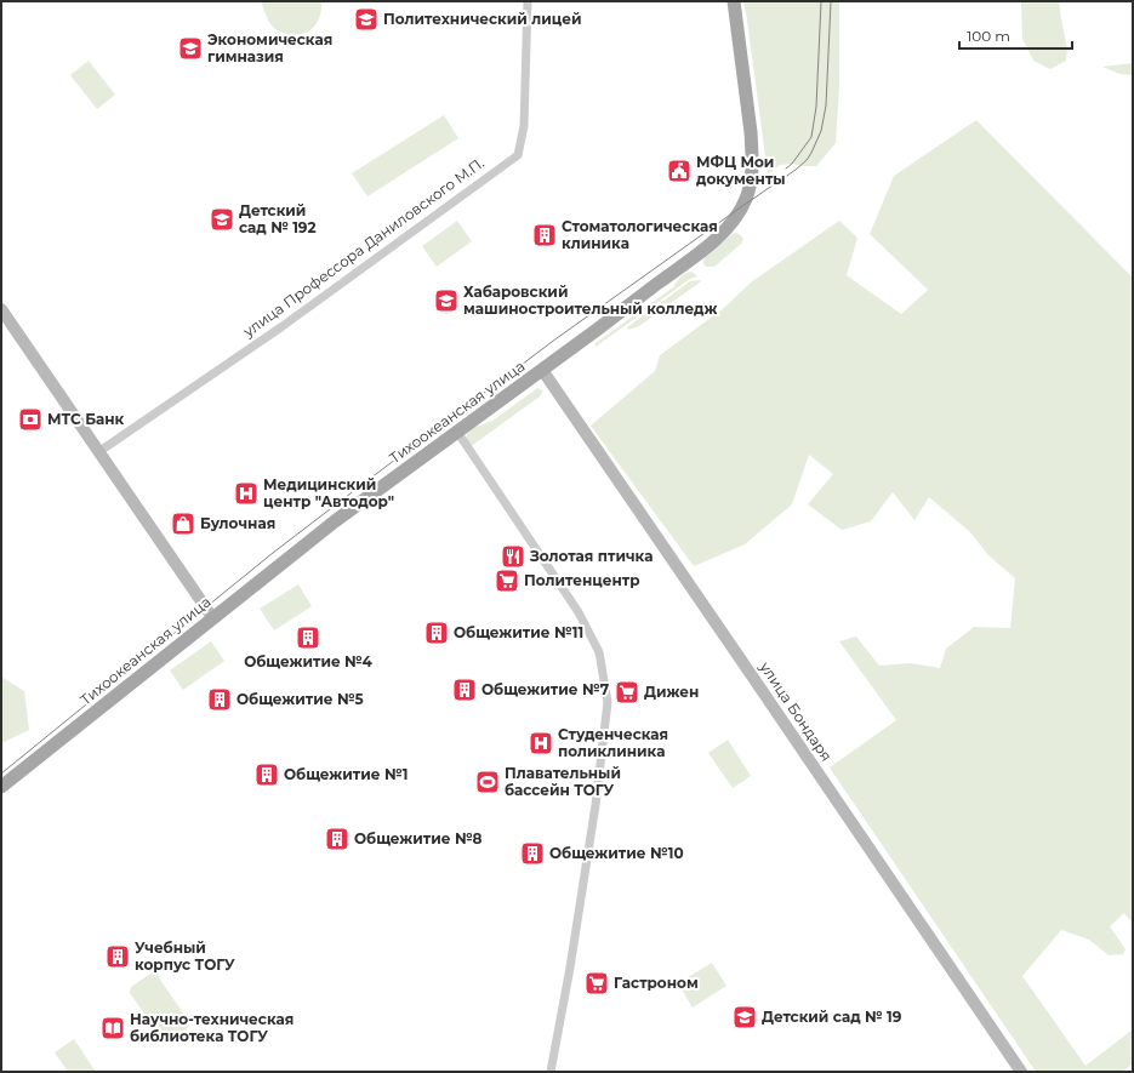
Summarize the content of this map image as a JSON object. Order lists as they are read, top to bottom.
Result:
{
  "streets": {
    "main road": ["Тихоокеанская улица", "улица Бондаря"],
    "street": ["улица Профессора Даниловского М.П."]
  },
  "crossings": [
    ["Тихоокеанская улица", "улица Бондаря"]
  ],
  "places": {
    "school or university": [
      "Политехнический лицей",
      "Экономическая гимназия",
      "Детский сад № 192",
      "Хабаровский машиностроительный колледж",
      "Детский сад № 19"
    ],
    "public building": ["МФЦ Мои документы"],
    "building": [
      "Стоматологическая клиника",
      "Общежитие №11",
      "Общежитие №4",
      "Общежитие №7",
      "Общежитие №5",
      "Общежитие №1",
      "Общежитие №8",
      "Общежитие №10",
      "Учебный корпус ТОГУ"
    ],
    "bank": ["МТС Банк"],
    "hospital": ["Медицинский центр \"Автодор\"", "Студенческая поликлиника"],
    "shop": ["Булочная"],
    "restaurant": ["Золотая птичка"],
    "supermarket": ["Политенцентр", "Дижен", "Гастроном"],
    "sports": ["Плавательный бассейн ТОГУ"],
    "library": ["Научно-техническая библиотека ТОГУ"]
  },
  "scale_bar": "100 m"
}
